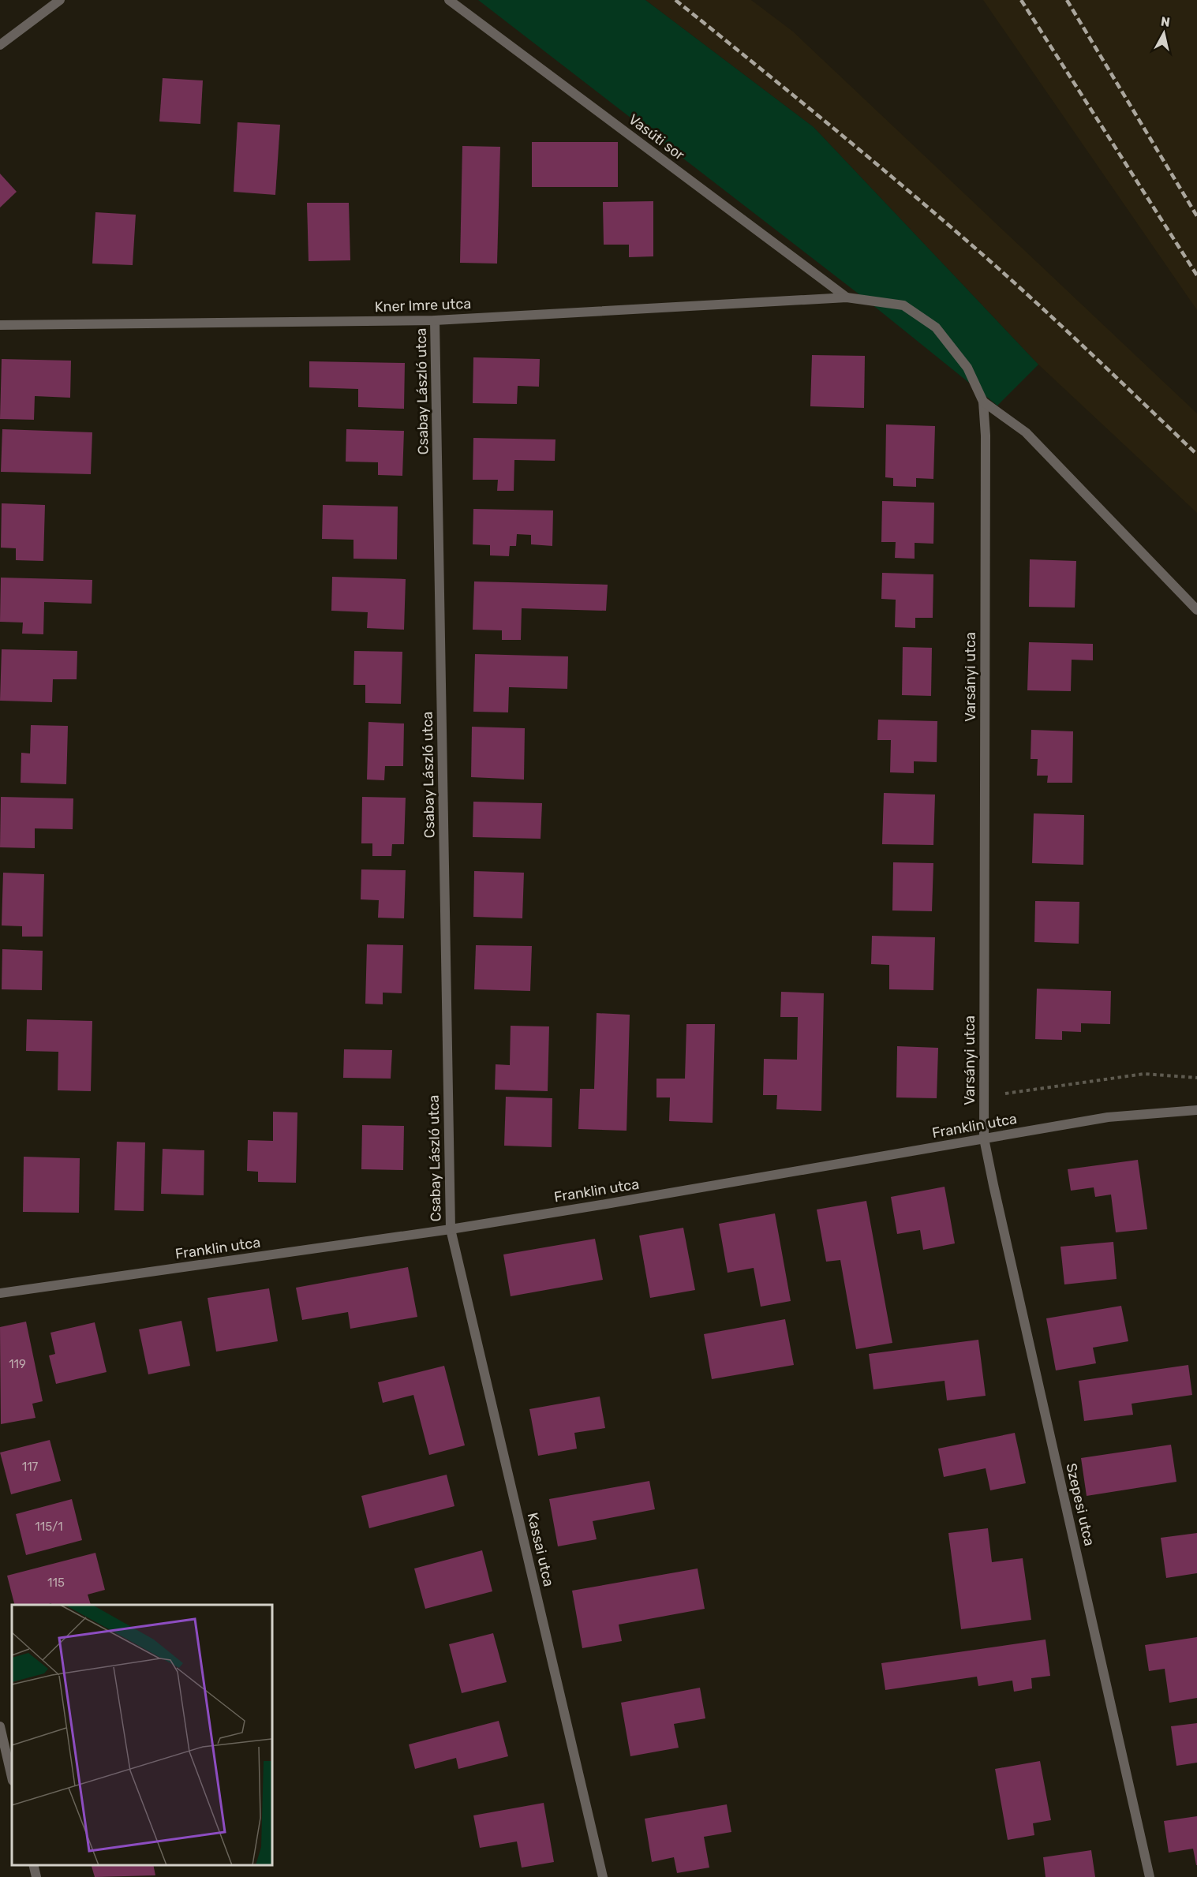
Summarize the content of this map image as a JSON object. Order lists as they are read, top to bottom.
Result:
{
  "streets": {
    "street": [
      "Vasúti sor",
      "Kner Imre utca",
      "Csabay László utca",
      "Varsányi utca",
      "Franklin utca",
      "Szepesi utca",
      "Kassai utca"
    ]
  },
  "crossings": [
    ["Vasúti sor", "Kner Imre utca"],
    ["Vasúti sor", "Varsányi utca"],
    ["Kner Imre utca", "Csabay László utca"],
    ["Kner Imre utca", "Varsányi utca"],
    ["Csabay László utca", "Franklin utca"],
    ["Csabay László utca", "Kassai utca"],
    ["Varsányi utca", "Franklin utca"],
    ["Varsányi utca", "Szepesi utca"],
    ["Franklin utca", "Szepesi utca"],
    ["Franklin utca", "Kassai utca"]
  ],
  "house_numbers": [
    "119",
    "117",
    "115/1",
    "115"
  ],
  "north": "top"
}
